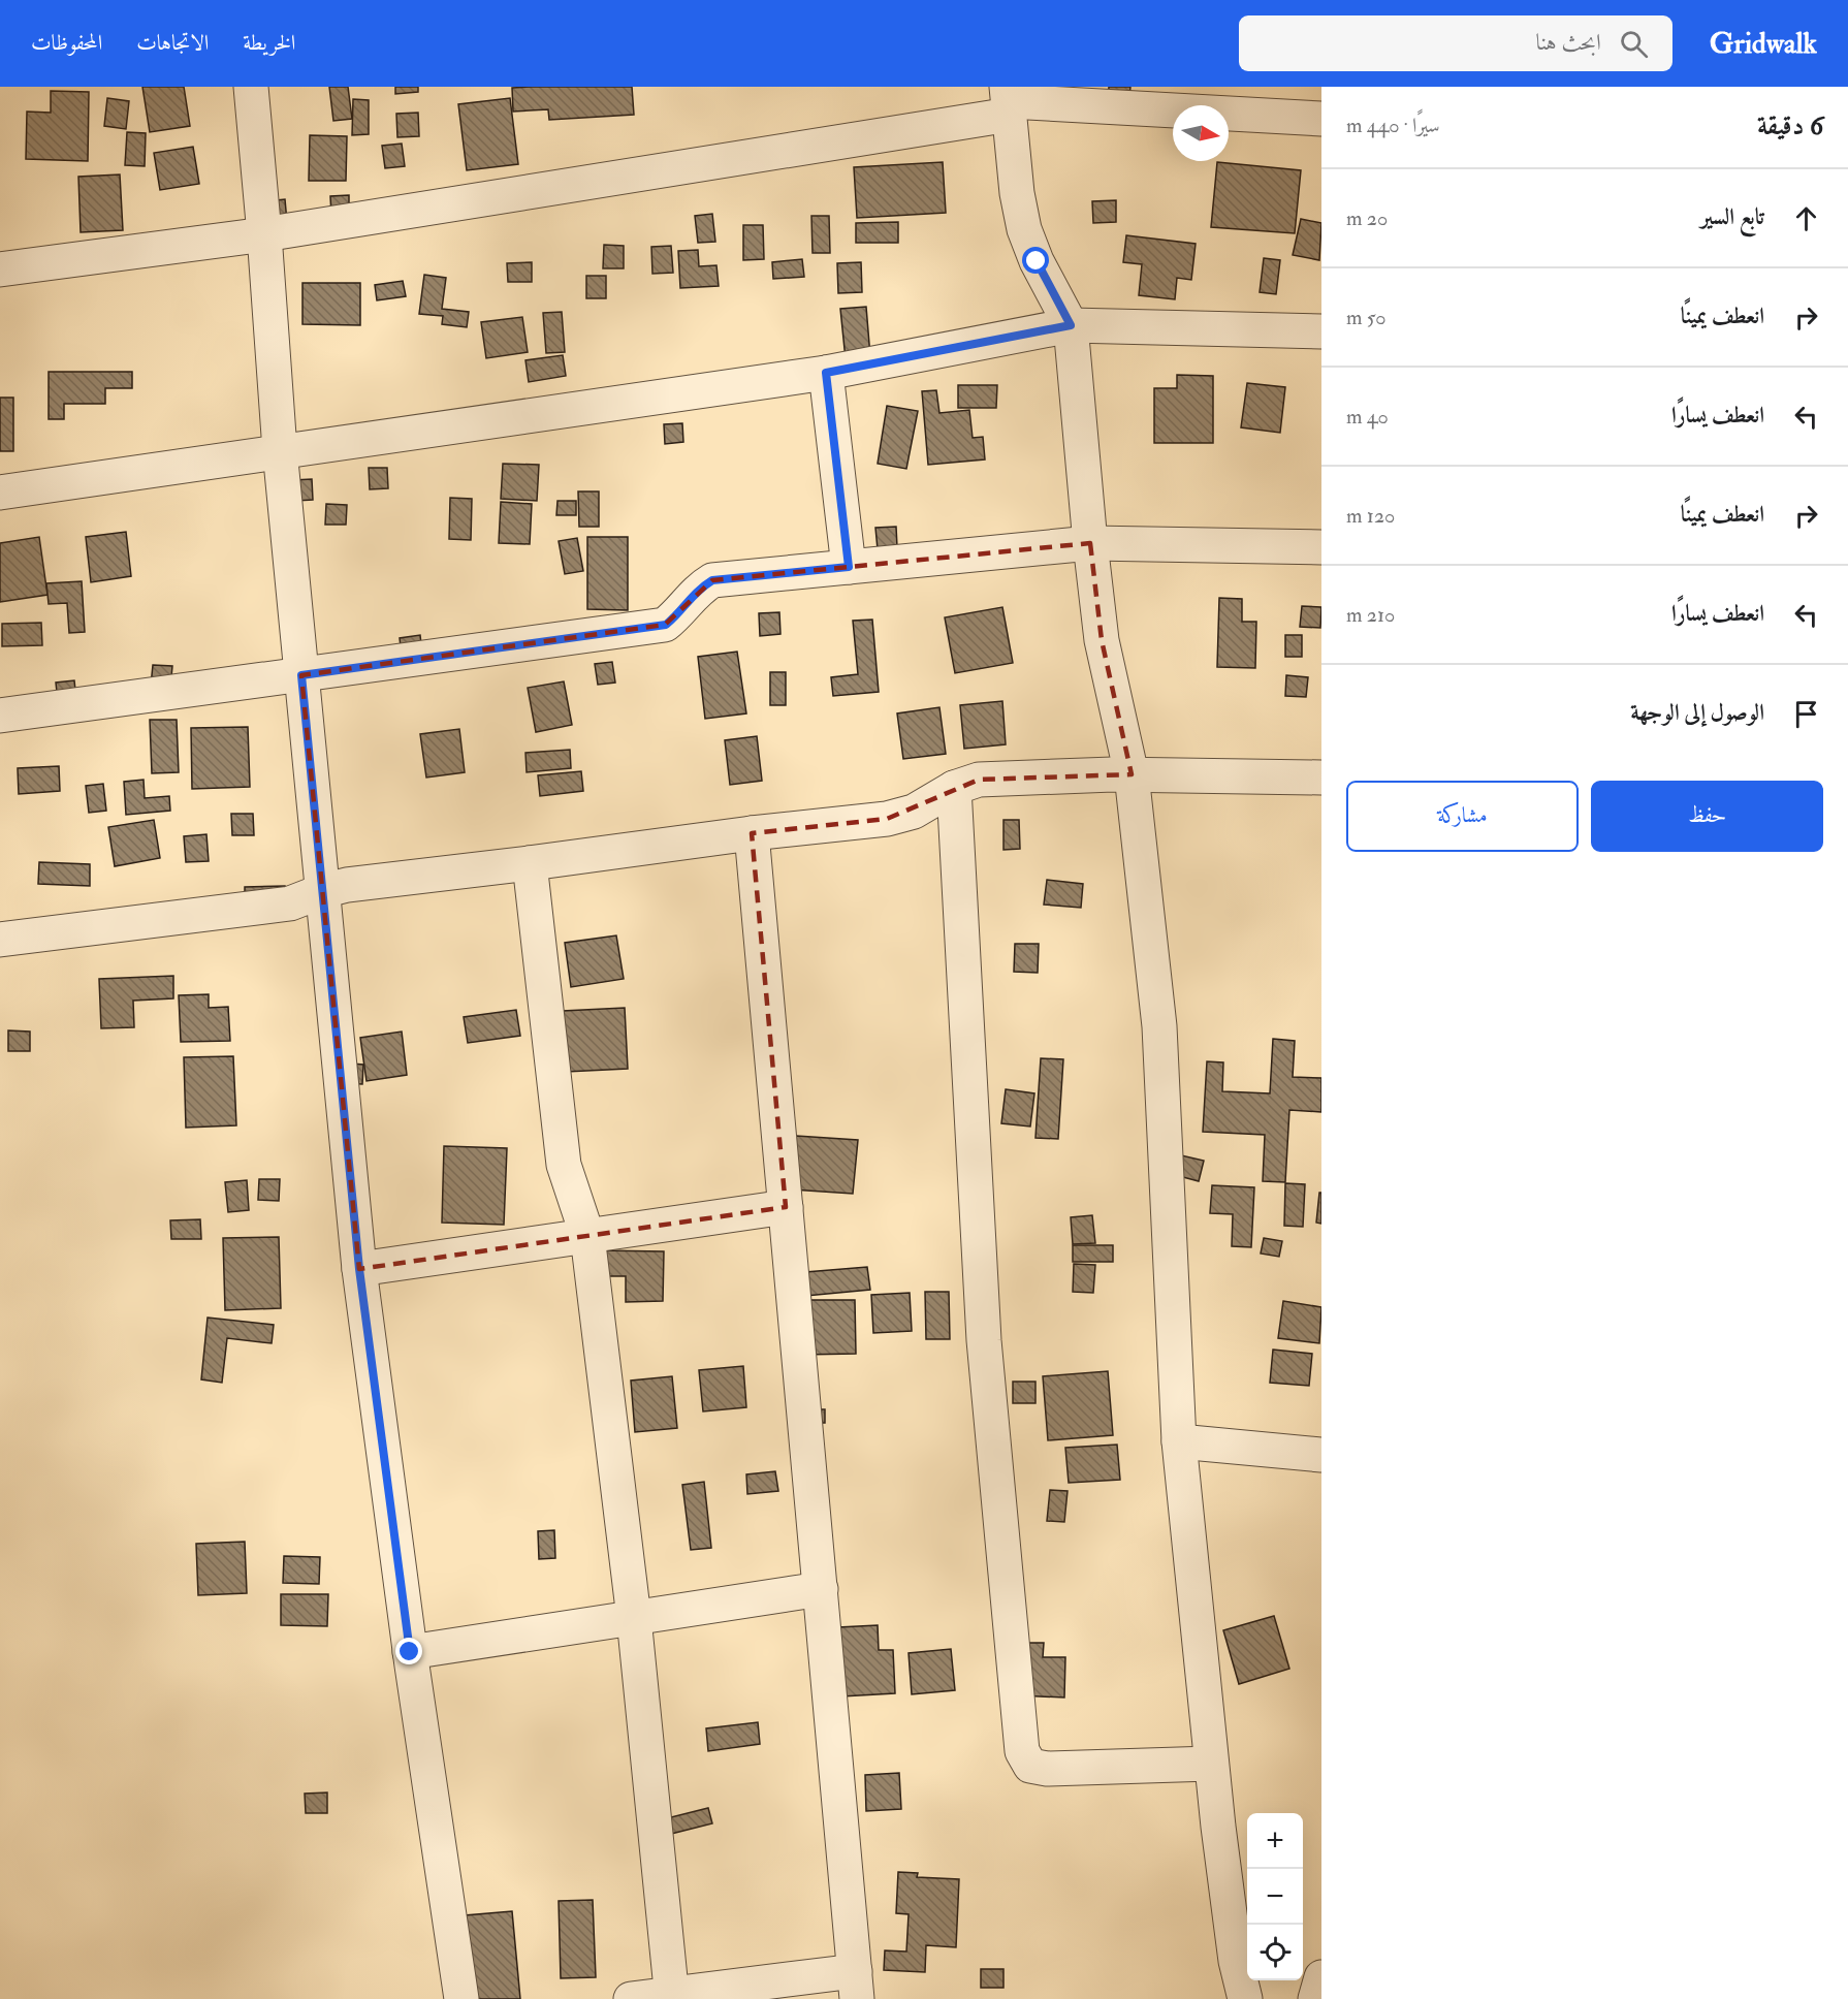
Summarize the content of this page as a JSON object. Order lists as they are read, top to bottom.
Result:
{
  "north": "right",
  "page": {
    "header": "Gridwalk",
    "search": "ابحث هنا",
    "nav": ["الخريطة", "الاتجاهات", "المحفوظات"],
    "heading": ["6 دقيقة", "سيرًا · 440 m"],
    "list": [
      ["تابع السير", "20 m"],
      ["انعطف يمينًا", "50 m"],
      ["انعطف يسارًا", "40 m"],
      ["انعطف يمينًا", "120 m"],
      ["انعطف يسارًا", "210 m"],
      "الوصول إلى الوجهة"
    ],
    "buttons": ["حفظ", "مشاركة"],
    "map_buttons": ["+", "−"]
  }
}
